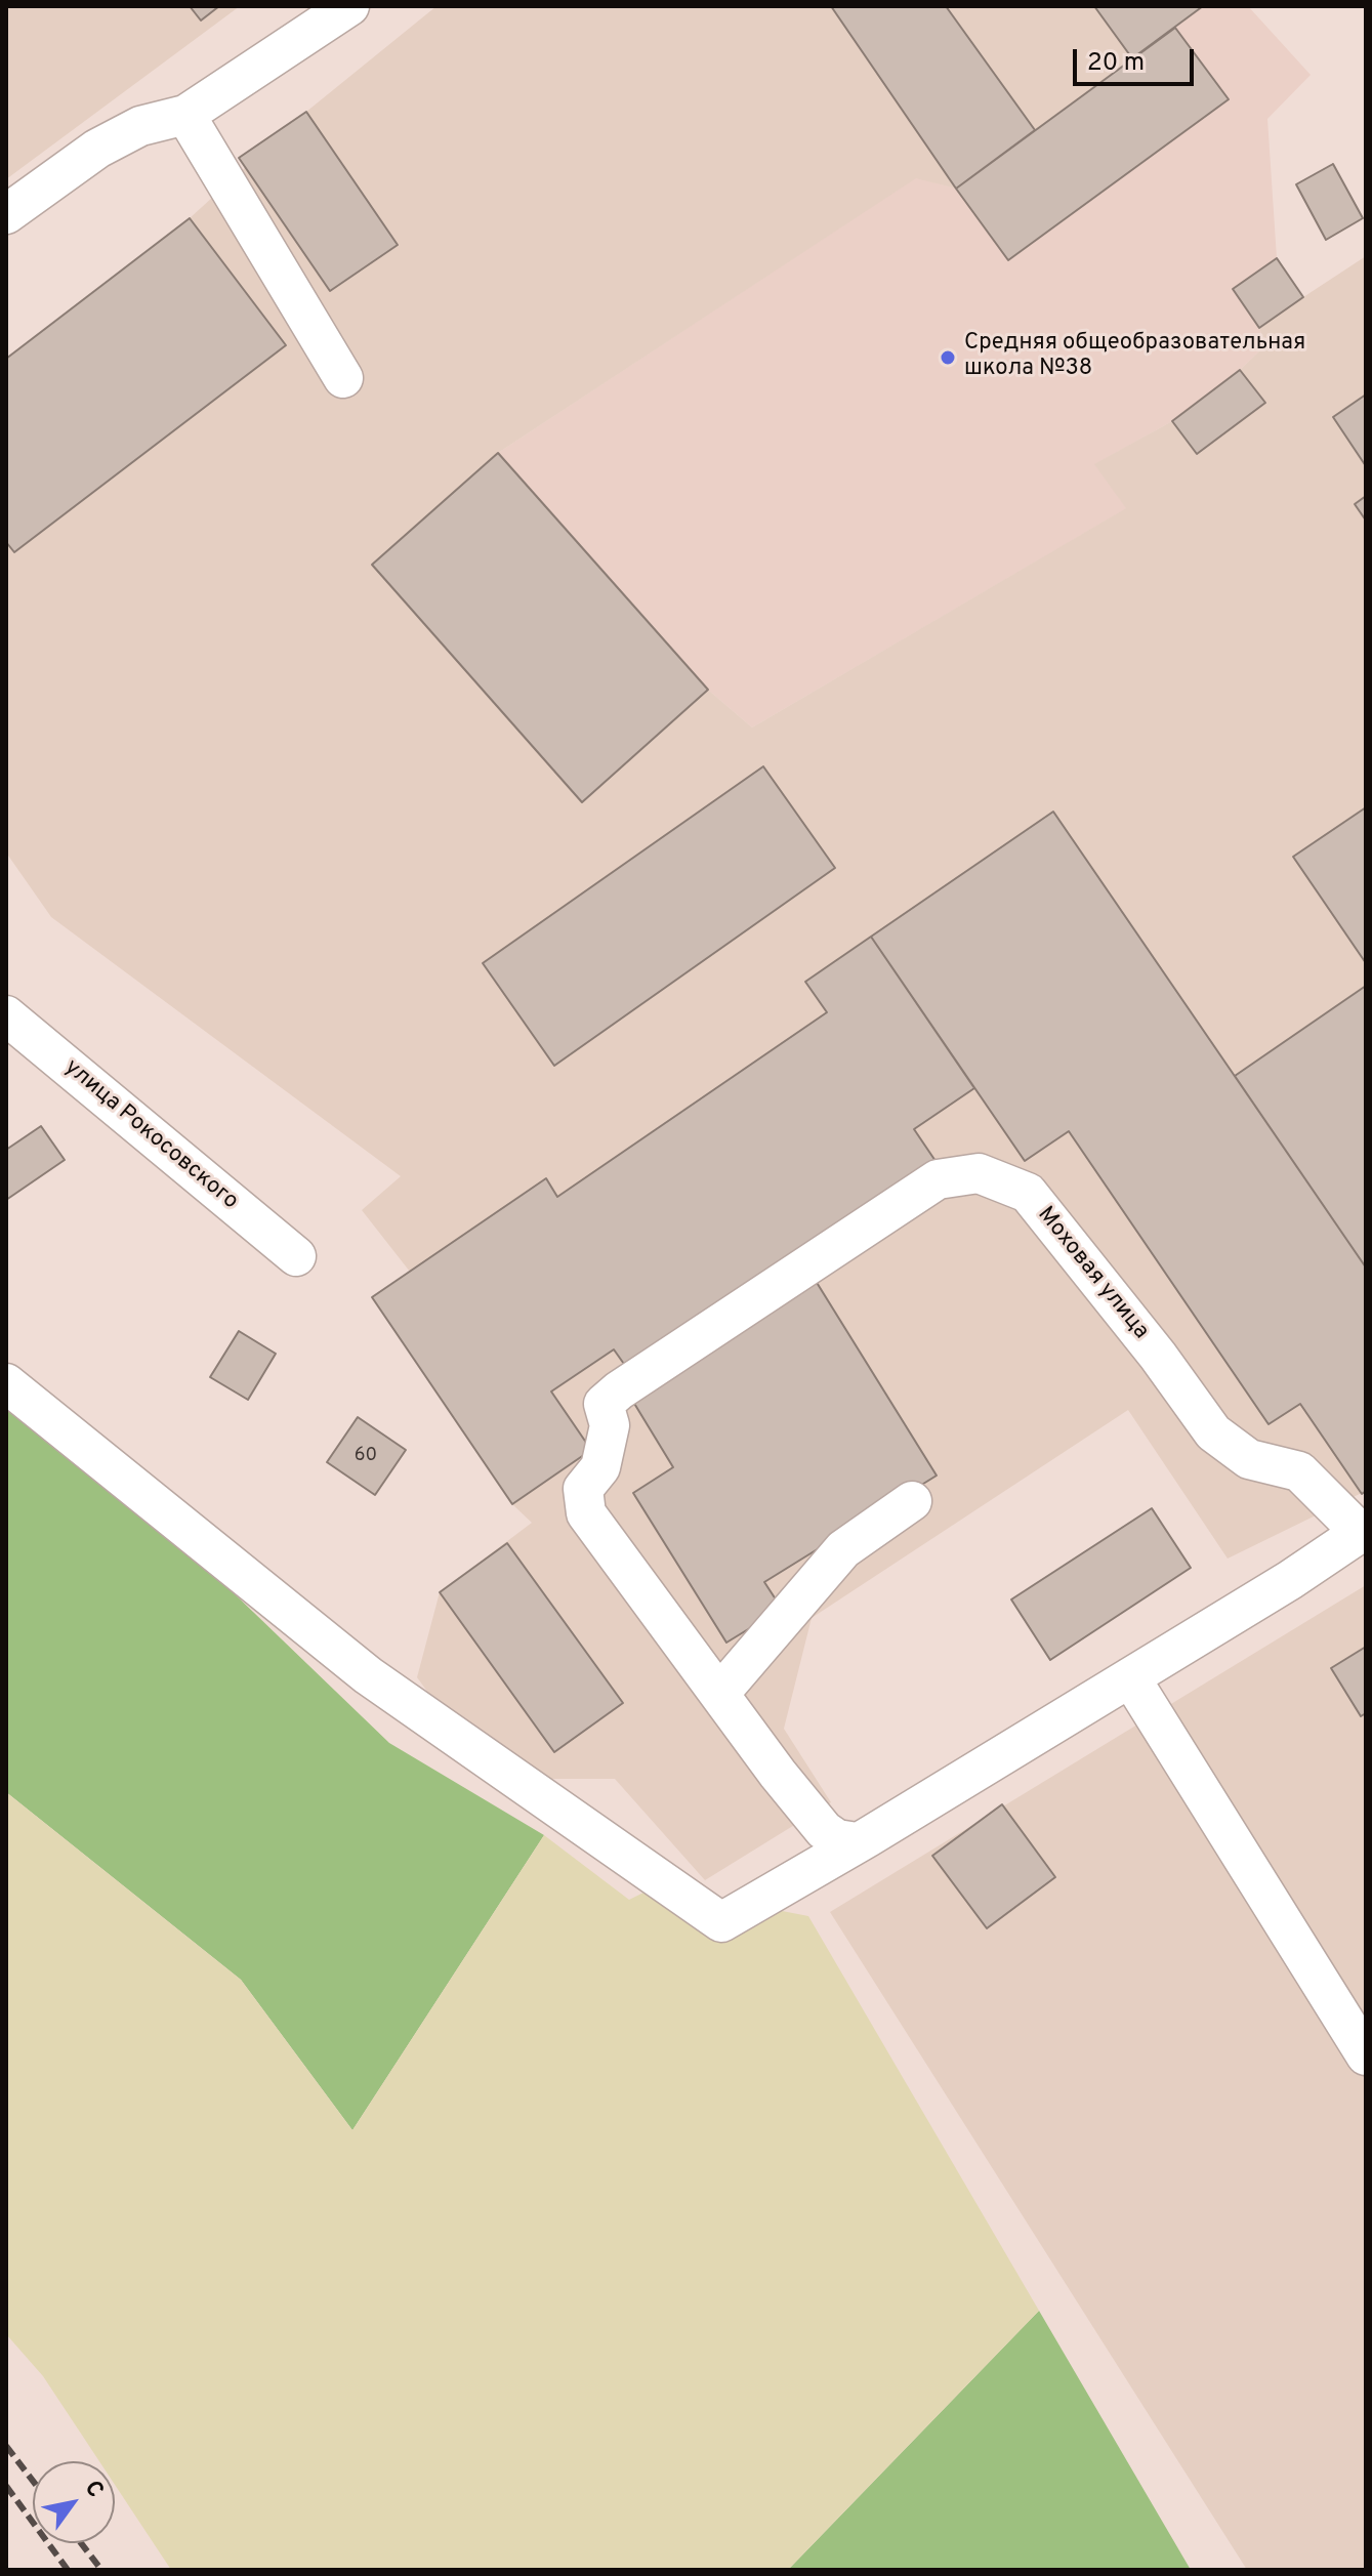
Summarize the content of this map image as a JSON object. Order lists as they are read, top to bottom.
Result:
{
  "streets": {
    "street": ["улица Рокосовского", "Моховая улица"]
  },
  "places": ["Средняя общеобразовательная школа №38"],
  "house_numbers": ["60"],
  "scale_bar": "20 m",
  "north": "top right"
}
